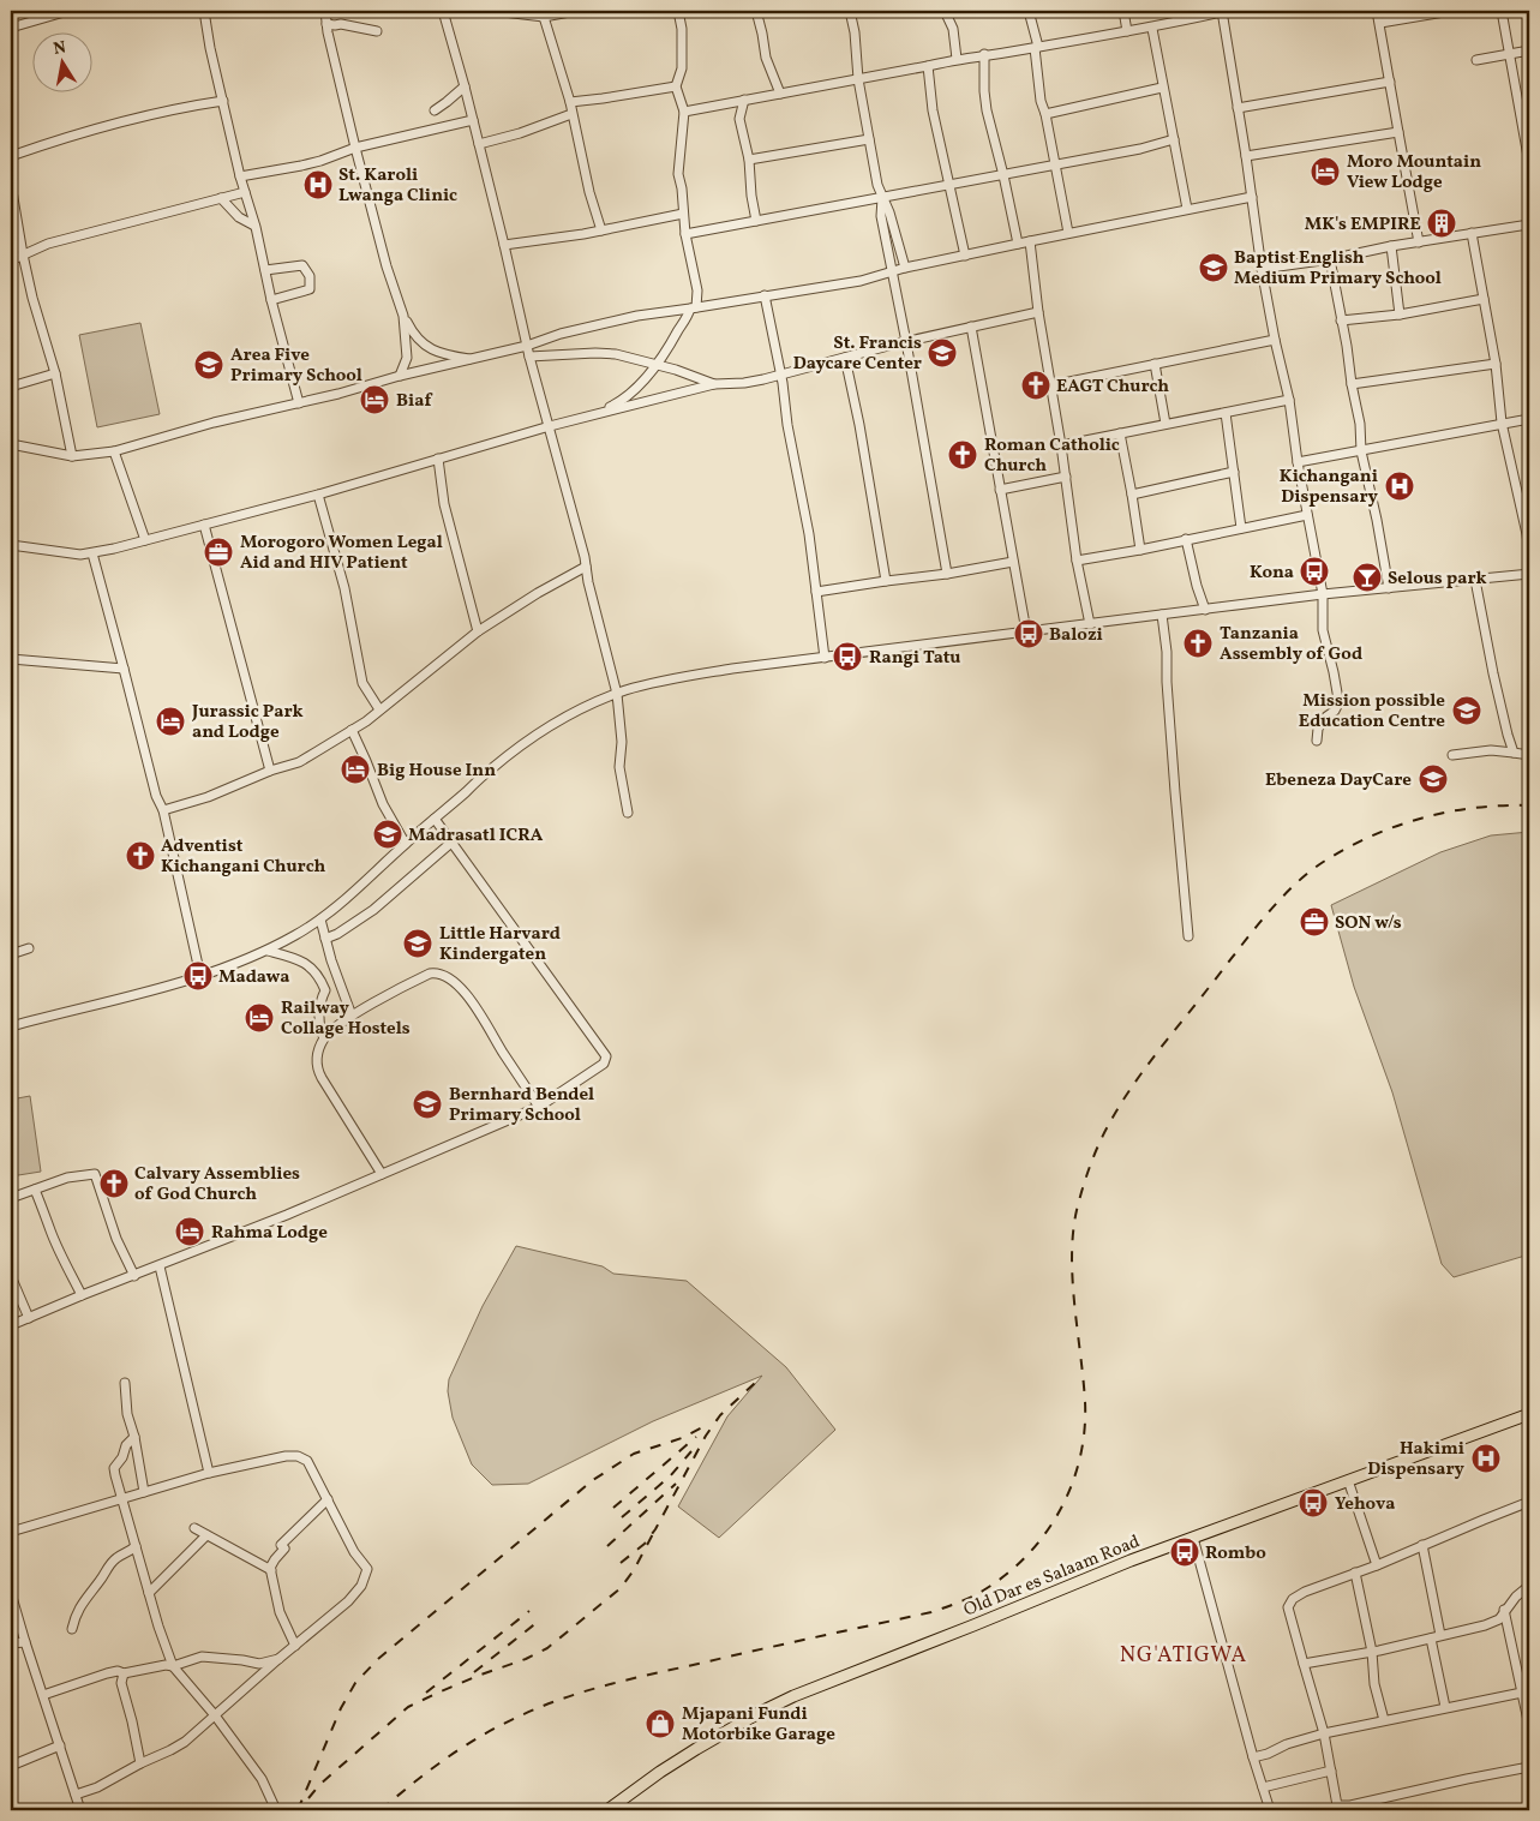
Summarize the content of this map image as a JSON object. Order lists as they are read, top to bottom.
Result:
{
  "streets": {
    "main road": ["Old Dar es Salaam Road"]
  },
  "districts": ["NG'ATIGWA"],
  "places": {
    "hotel": [
      "Moro Mountain View Lodge",
      "Biaf",
      "Jurassic Park and Lodge",
      "Big House Inn",
      "Railway Collage Hostels",
      "Rahma Lodge"
    ],
    "hospital": ["St. Karoli Lwanga Clinic", "Kichangani Dispensary", "Hakimi Dispensary"],
    "building": ["MK's EMPIRE"],
    "school or university": [
      "Baptist English Medium Primary School",
      "St. Francis Daycare Center",
      "Area Five Primary School",
      "Mission possible Education Centre",
      "Ebeneza DayCare",
      "Madrasatl ICRA",
      "Little Harvard Kindergaten",
      "Bernhard Bendel Primary School"
    ],
    "church": [
      "EAGT Church",
      "Roman Catholic Church",
      "Tanzania Assembly of God",
      "Adventist Kichangani Church",
      "Calvary Assemblies of God Church"
    ],
    "office": ["Morogoro Women Legal Aid and HIV Patient", "SON w/s"],
    "bus stop": [
      "Kona",
      "Balozi",
      "Rangi Tatu",
      "Madawa",
      "Yehova",
      "Rombo"
    ],
    "bar": ["Selous park"],
    "shop": ["Mjapani Fundi Motorbike Garage"]
  },
  "north": "top"
}
